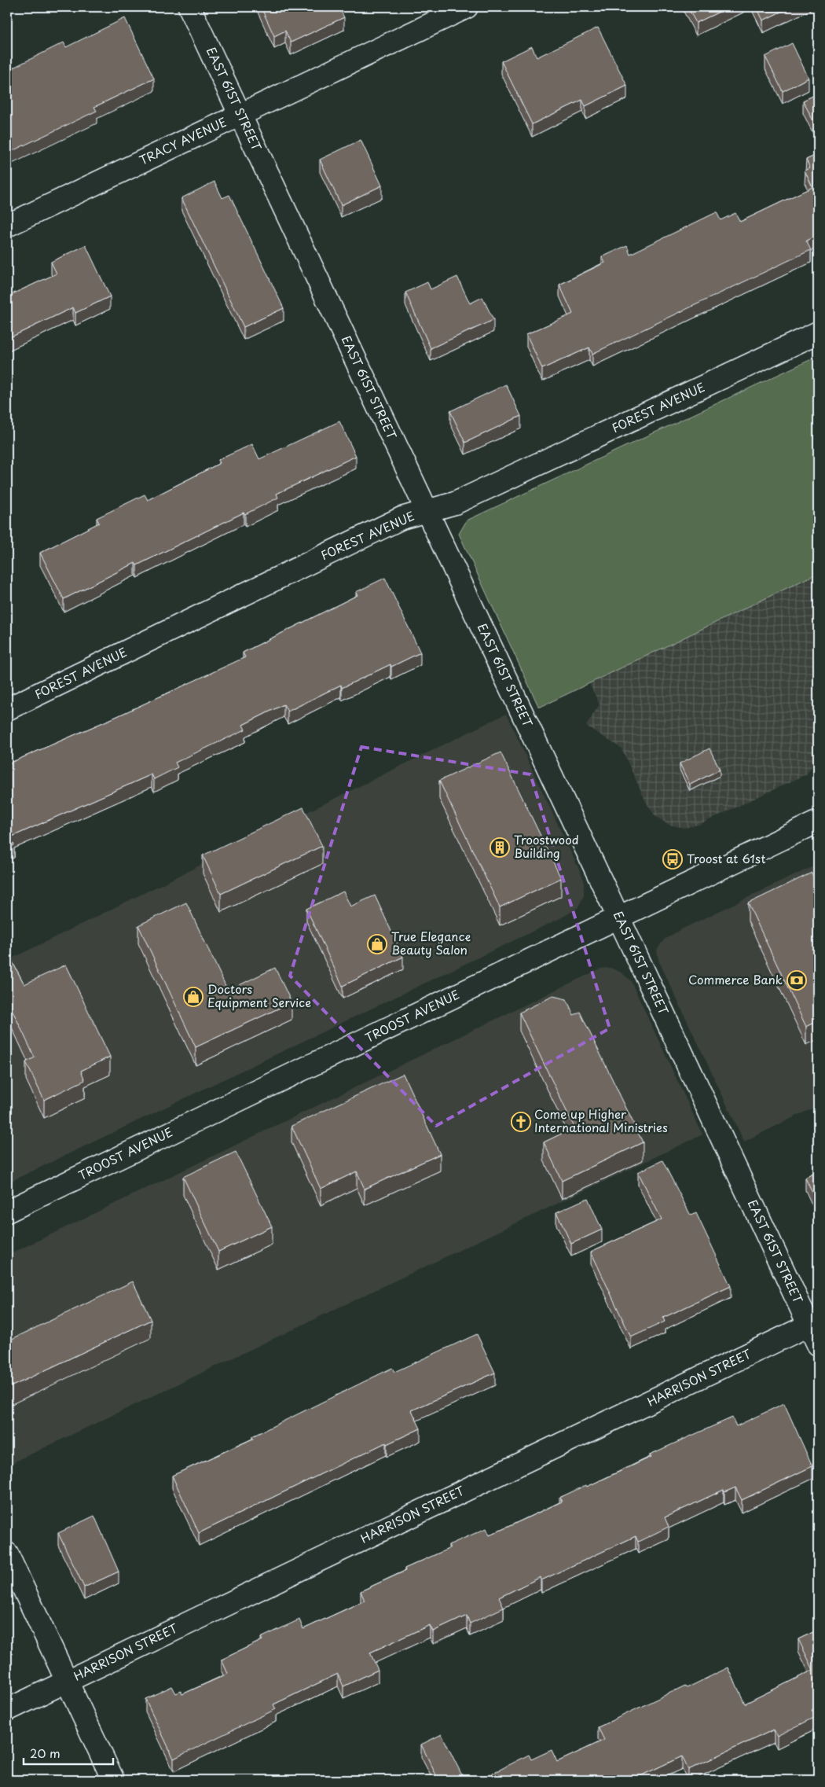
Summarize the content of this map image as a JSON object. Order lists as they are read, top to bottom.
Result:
{
  "streets": {
    "street": [
      "EAST 61ST STREET",
      "TRACY AVENUE",
      "FOREST AVENUE",
      "TROOST AVENUE",
      "HARRISON STREET"
    ]
  },
  "crossings": [
    ["EAST 61ST STREET", "TRACY AVENUE"],
    ["EAST 61ST STREET", "FOREST AVENUE"],
    ["EAST 61ST STREET", "TROOST AVENUE"],
    ["EAST 61ST STREET", "HARRISON STREET"]
  ],
  "places": {
    "building": ["Troostwood Building"],
    "bus stop": ["Troost at 61st"],
    "shop": ["True Elegance Beauty Salon", "Doctors Equipment Service"],
    "bank": ["Commerce Bank"],
    "church": ["Come up Higher International Ministries"]
  },
  "scale_bar": "20 m"
}
